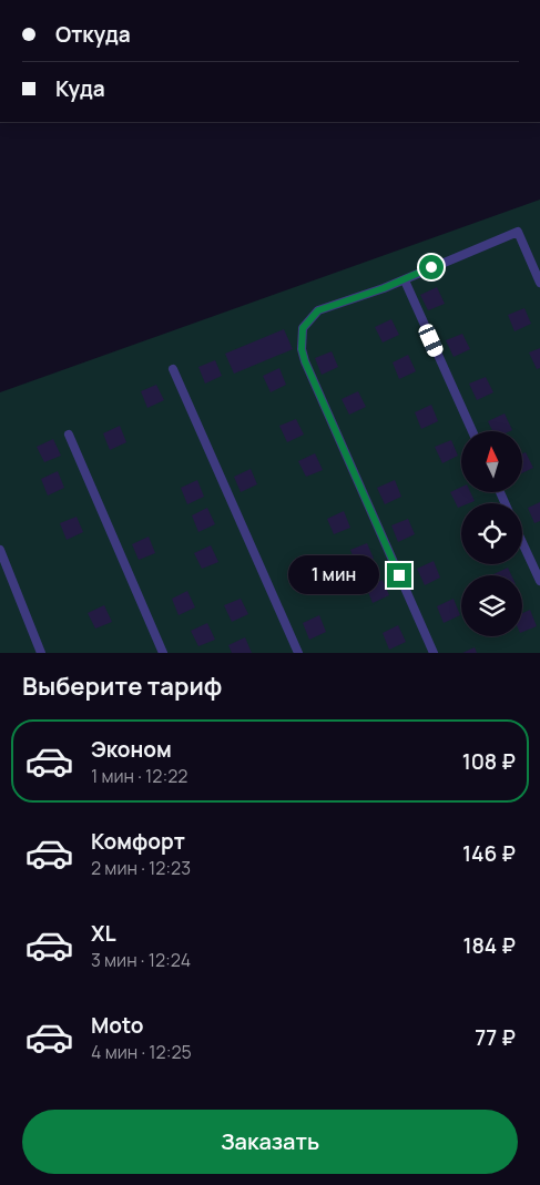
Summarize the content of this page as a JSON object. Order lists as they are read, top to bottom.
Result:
{
  "north": "top",
  "page": {
    "banner": ["Откуда", "Куда"],
    "bubble": "1 мин",
    "heading": "Выберите тариф",
    "list": [
      {
        "name": "Эконом",
        "note": "1 мин · 12:22",
        "value": "108 ₽"
      },
      {
        "name": "Комфорт",
        "note": "2 мин · 12:23",
        "value": "146 ₽"
      },
      {
        "name": "XL",
        "note": "3 мин · 12:24",
        "value": "184 ₽"
      },
      {
        "name": "Moto",
        "note": "4 мин · 12:25",
        "value": "77 ₽"
      }
    ],
    "buttons": "Заказать"
  }
}
